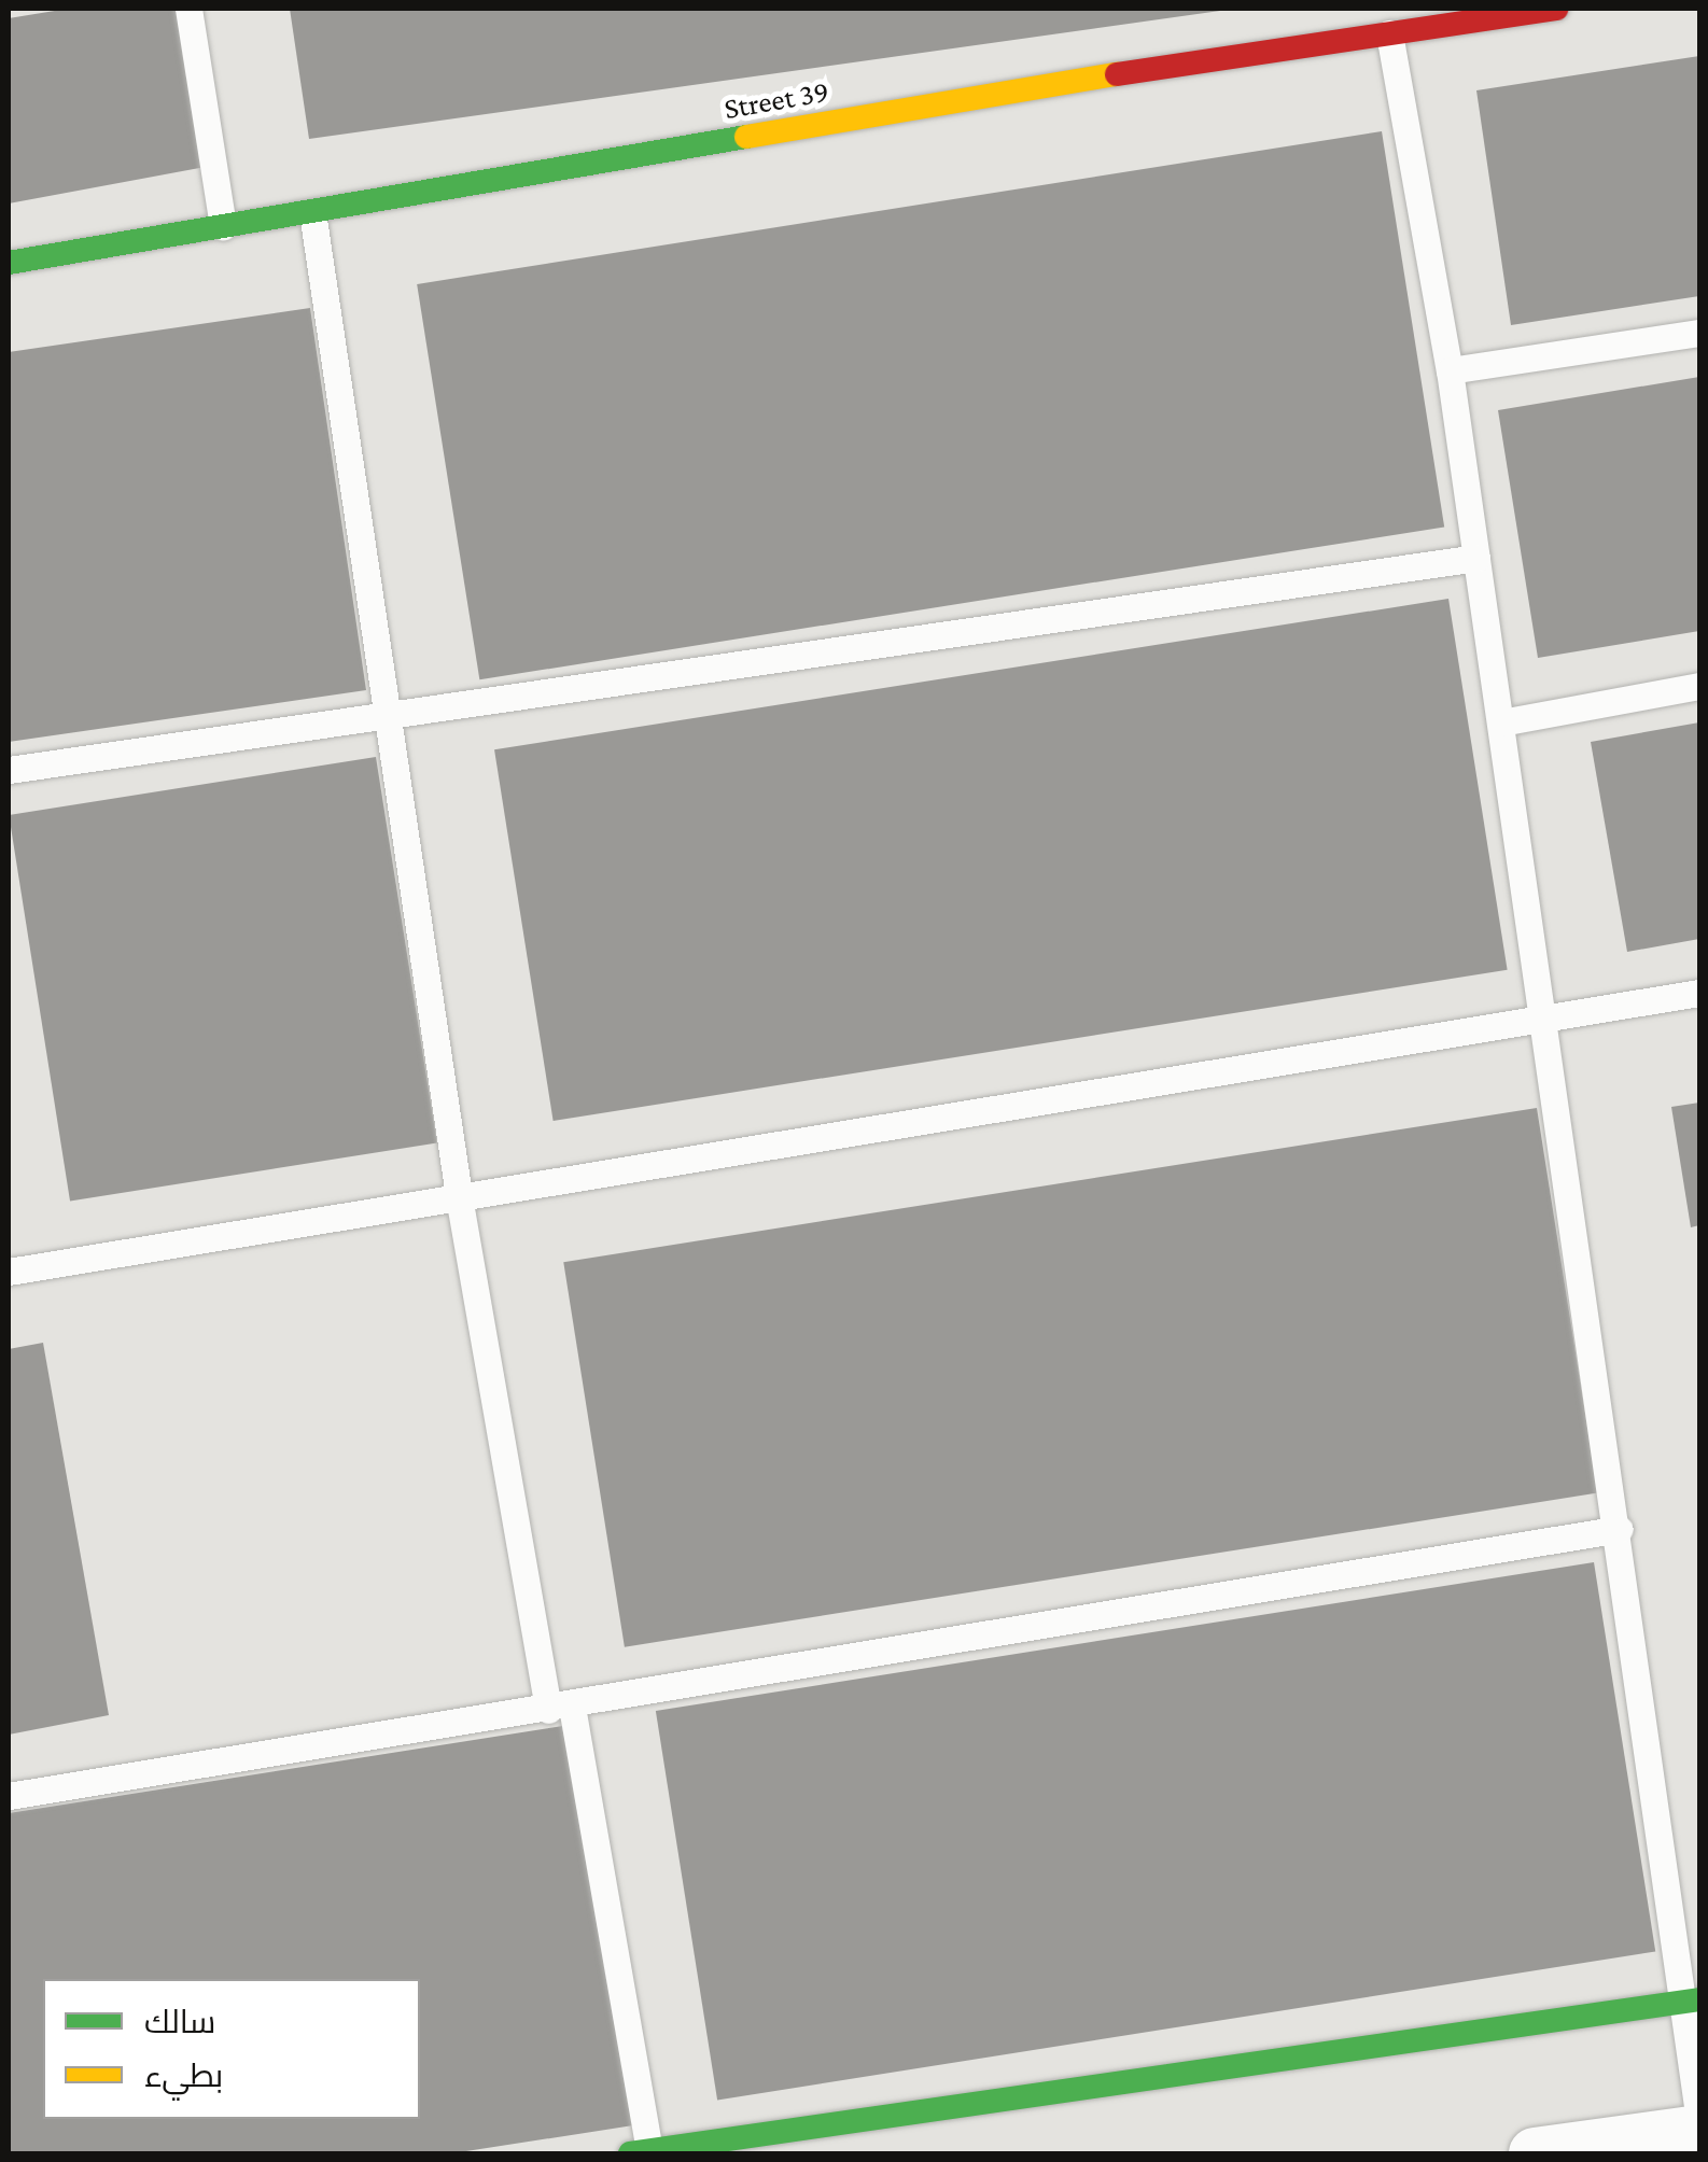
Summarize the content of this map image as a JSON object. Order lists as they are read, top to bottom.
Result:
{
  "streets": {
    "street": ["Street 39"]
  },
  "legend": ["سالك", "بطيء"]
}
